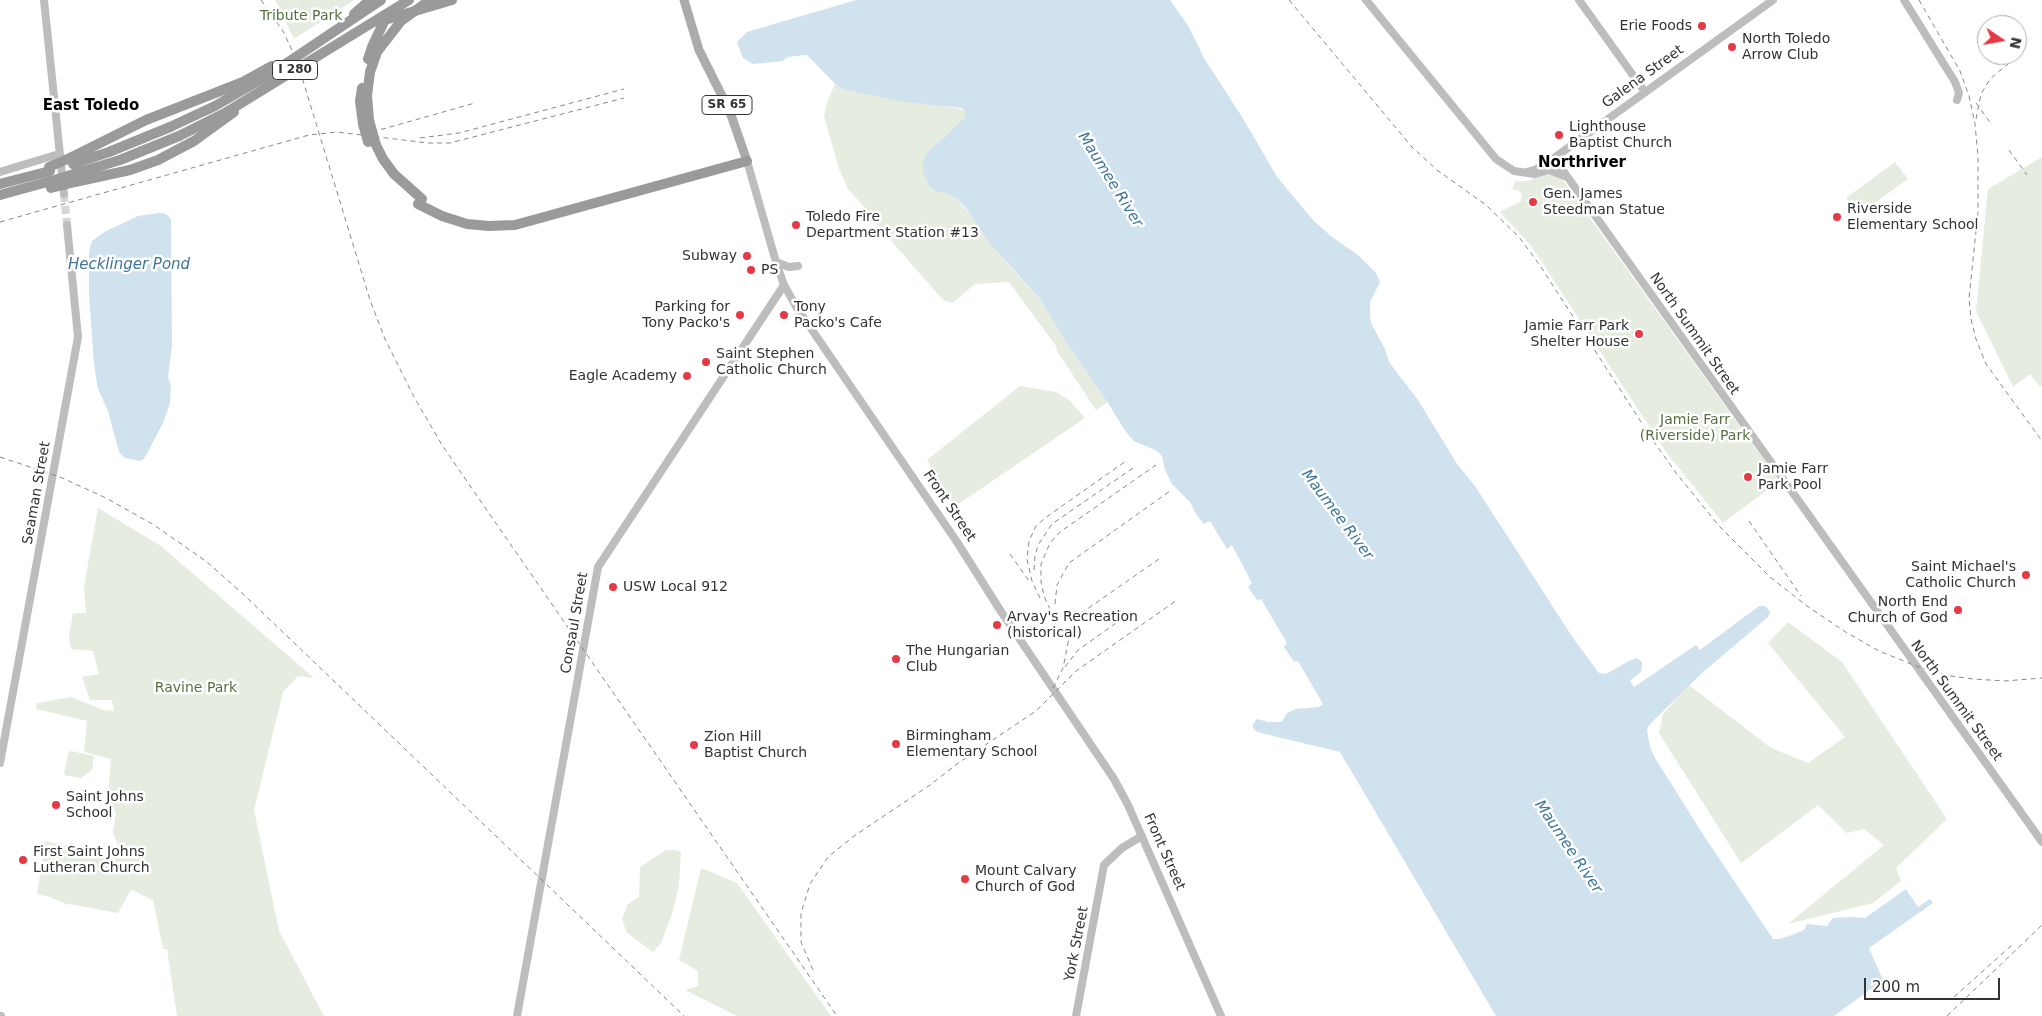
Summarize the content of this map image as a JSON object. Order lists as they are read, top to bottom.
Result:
{
  "streets": {
    "highway": ["I 280"],
    "main road": ["SR 65", "Front Street"],
    "street": [
      "Galena Street",
      "North Summit Street",
      "Seaman Street",
      "Consaul Street",
      "York Street"
    ]
  },
  "crossings": [
    ["Galena Street", "North Summit Street"],
    ["Front Street", "Consaul Street"],
    ["Front Street", "York Street"]
  ],
  "districts": ["East Toledo", "Northriver"],
  "water": ["Maumee River", "Hecklinger Pond"],
  "parks": ["Tribute Park", "Jamie Farr (Riverside) Park", "Ravine Park"],
  "places": [
    "Erie Foods",
    "North Toledo Arrow Club",
    "Lighthouse Baptist Church",
    "Gen. James Steedman Statue",
    "Riverside Elementary School",
    "Toledo Fire Department Station #13",
    "Subway",
    "PS",
    "Parking for Tony Packo's",
    "Tony Packo's Cafe",
    "Jamie Farr Park Shelter House",
    "Saint Stephen Catholic Church",
    "Eagle Academy",
    "Jamie Farr Park Pool",
    "Saint Michael's Catholic Church",
    "USW Local 912",
    "North End Church of God",
    "Arvay's Recreation (historical)",
    "The Hungarian Club",
    "Birmingham Elementary School",
    "Zion Hill Baptist Church",
    "Saint Johns School",
    "First Saint Johns Lutheran Church",
    "Mount Calvary Church of God"
  ],
  "scale_bar": "200 m",
  "north": "right"
}
